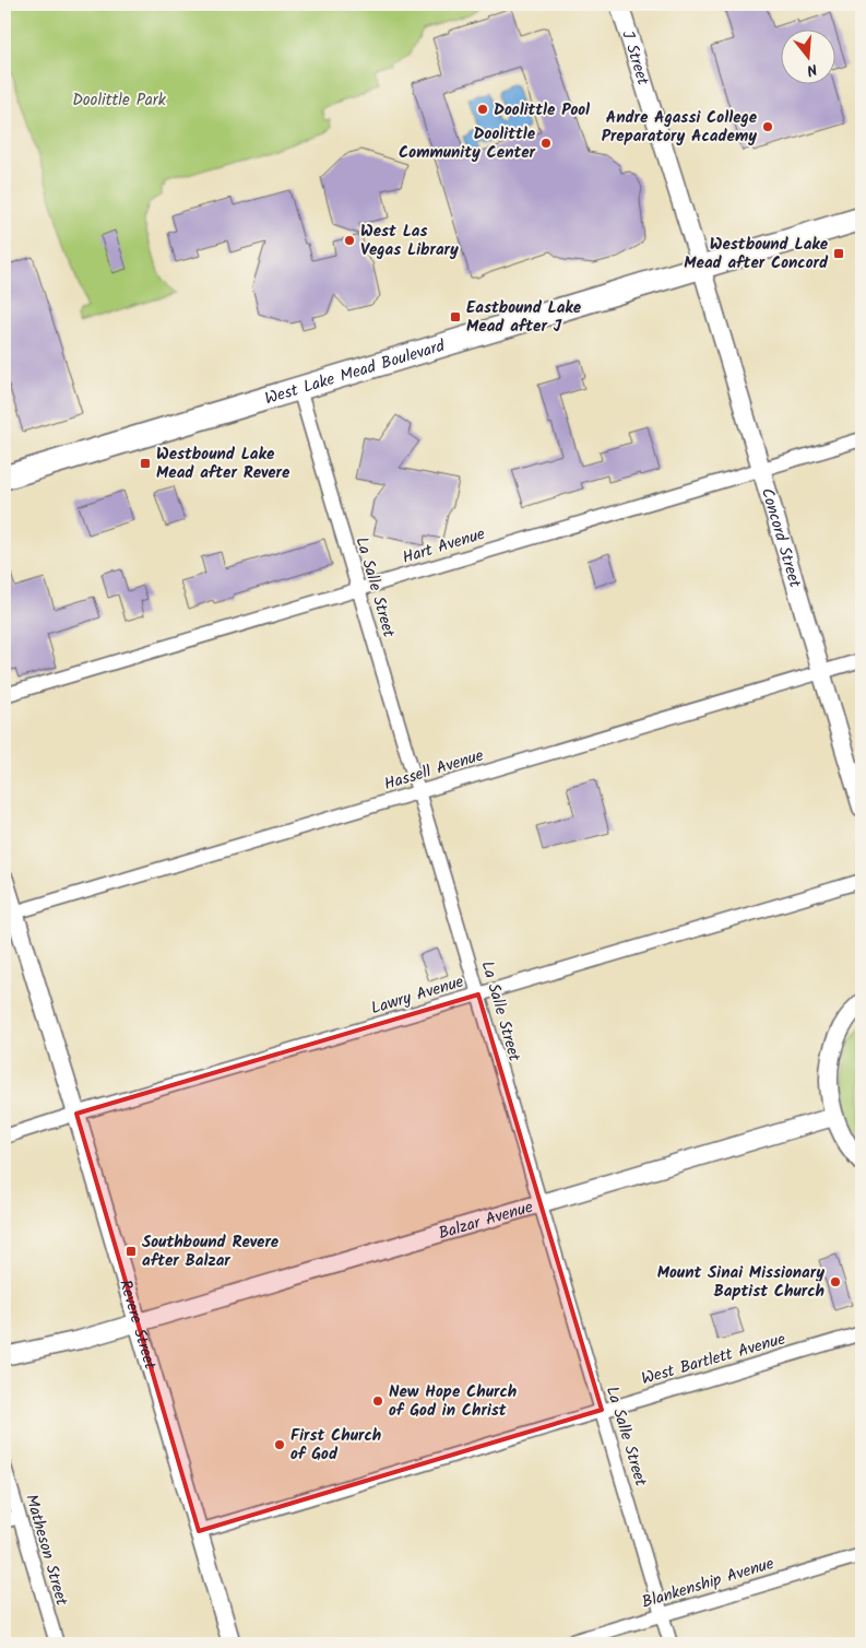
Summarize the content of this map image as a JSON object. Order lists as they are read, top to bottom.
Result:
{
  "streets": {
    "main road": ["West Lake Mead Boulevard"],
    "street": [
      "J Street",
      "Concord Street",
      "Hart Avenue",
      "La Salle Street",
      "Hassell Avenue",
      "Lawry Avenue",
      "Balzar Avenue",
      "Revere Street",
      "West Bartlett Avenue",
      "Matheson Street",
      "Blankenship Avenue"
    ]
  },
  "crossings": [
    ["J Street", "West Lake Mead Boulevard"],
    ["J Street", "Concord Street"],
    ["West Lake Mead Boulevard", "Concord Street"],
    ["West Lake Mead Boulevard", "La Salle Street"],
    ["Concord Street", "Hart Avenue"],
    ["Concord Street", "Hassell Avenue"],
    ["Hart Avenue", "La Salle Street"],
    ["La Salle Street", "Hassell Avenue"],
    ["La Salle Street", "Lawry Avenue"],
    ["La Salle Street", "Balzar Avenue"],
    ["La Salle Street", "West Bartlett Avenue"],
    ["La Salle Street", "Blankenship Avenue"],
    ["Hassell Avenue", "Revere Street"],
    ["Lawry Avenue", "Revere Street"],
    ["Balzar Avenue", "Revere Street"],
    ["Revere Street", "West Bartlett Avenue"]
  ],
  "parks": ["Doolittle Park"],
  "places": {
    "other": [
      "Doolittle Pool",
      "Andre Agassi College Preparatory Academy",
      "Doolittle Community Center",
      "West Las Vegas Library",
      "Mount Sinai Missionary Baptist Church",
      "New Hope Church of God in Christ",
      "First Church of God"
    ],
    "transit": [
      "Westbound Lake Mead after Concord",
      "Eastbound Lake Mead after J",
      "Westbound Lake Mead after Revere",
      "Southbound Revere after Balzar"
    ]
  },
  "north": "bottom"
}
